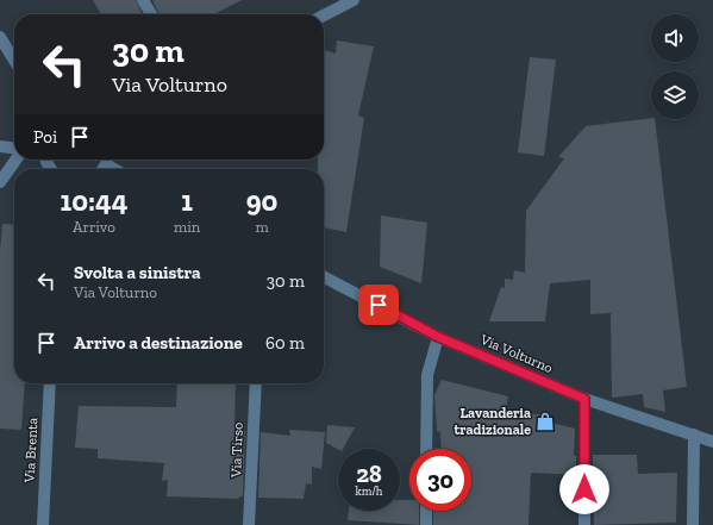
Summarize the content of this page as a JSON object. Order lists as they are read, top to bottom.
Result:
{
  "streets": {
    "street": ["Via Volturno", "Via Brenta", "Via Tirso"]
  },
  "places": {
    "shop": ["Lavanderia tradizionale"]
  },
  "page": {
    "turn": ["30 m", "Via Volturno"],
    "then": "Poi",
    "eta": [
      "10:44",
      "Arrivo",
      "1",
      "min",
      "90",
      "m"
    ],
    "list": [
      {
        "name": "Svolta a sinistra",
        "note": "Via Volturno",
        "value": "30 m"
      },
      {
        "name": "Arrivo a destinazione",
        "value": "60 m"
      }
    ],
    "speed": "28 km/h",
    "limit": "30"
  }
}
